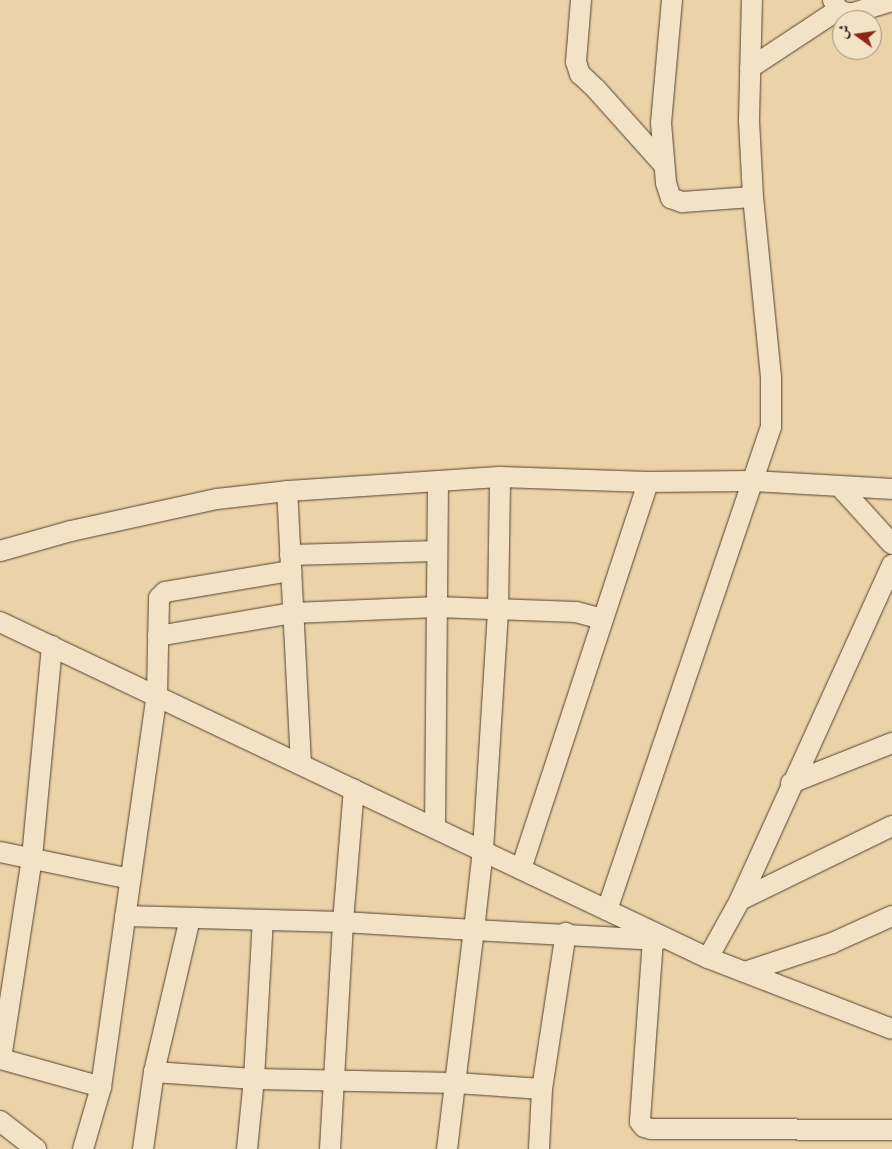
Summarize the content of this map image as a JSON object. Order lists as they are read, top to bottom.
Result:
{
  "north": "left"
}
